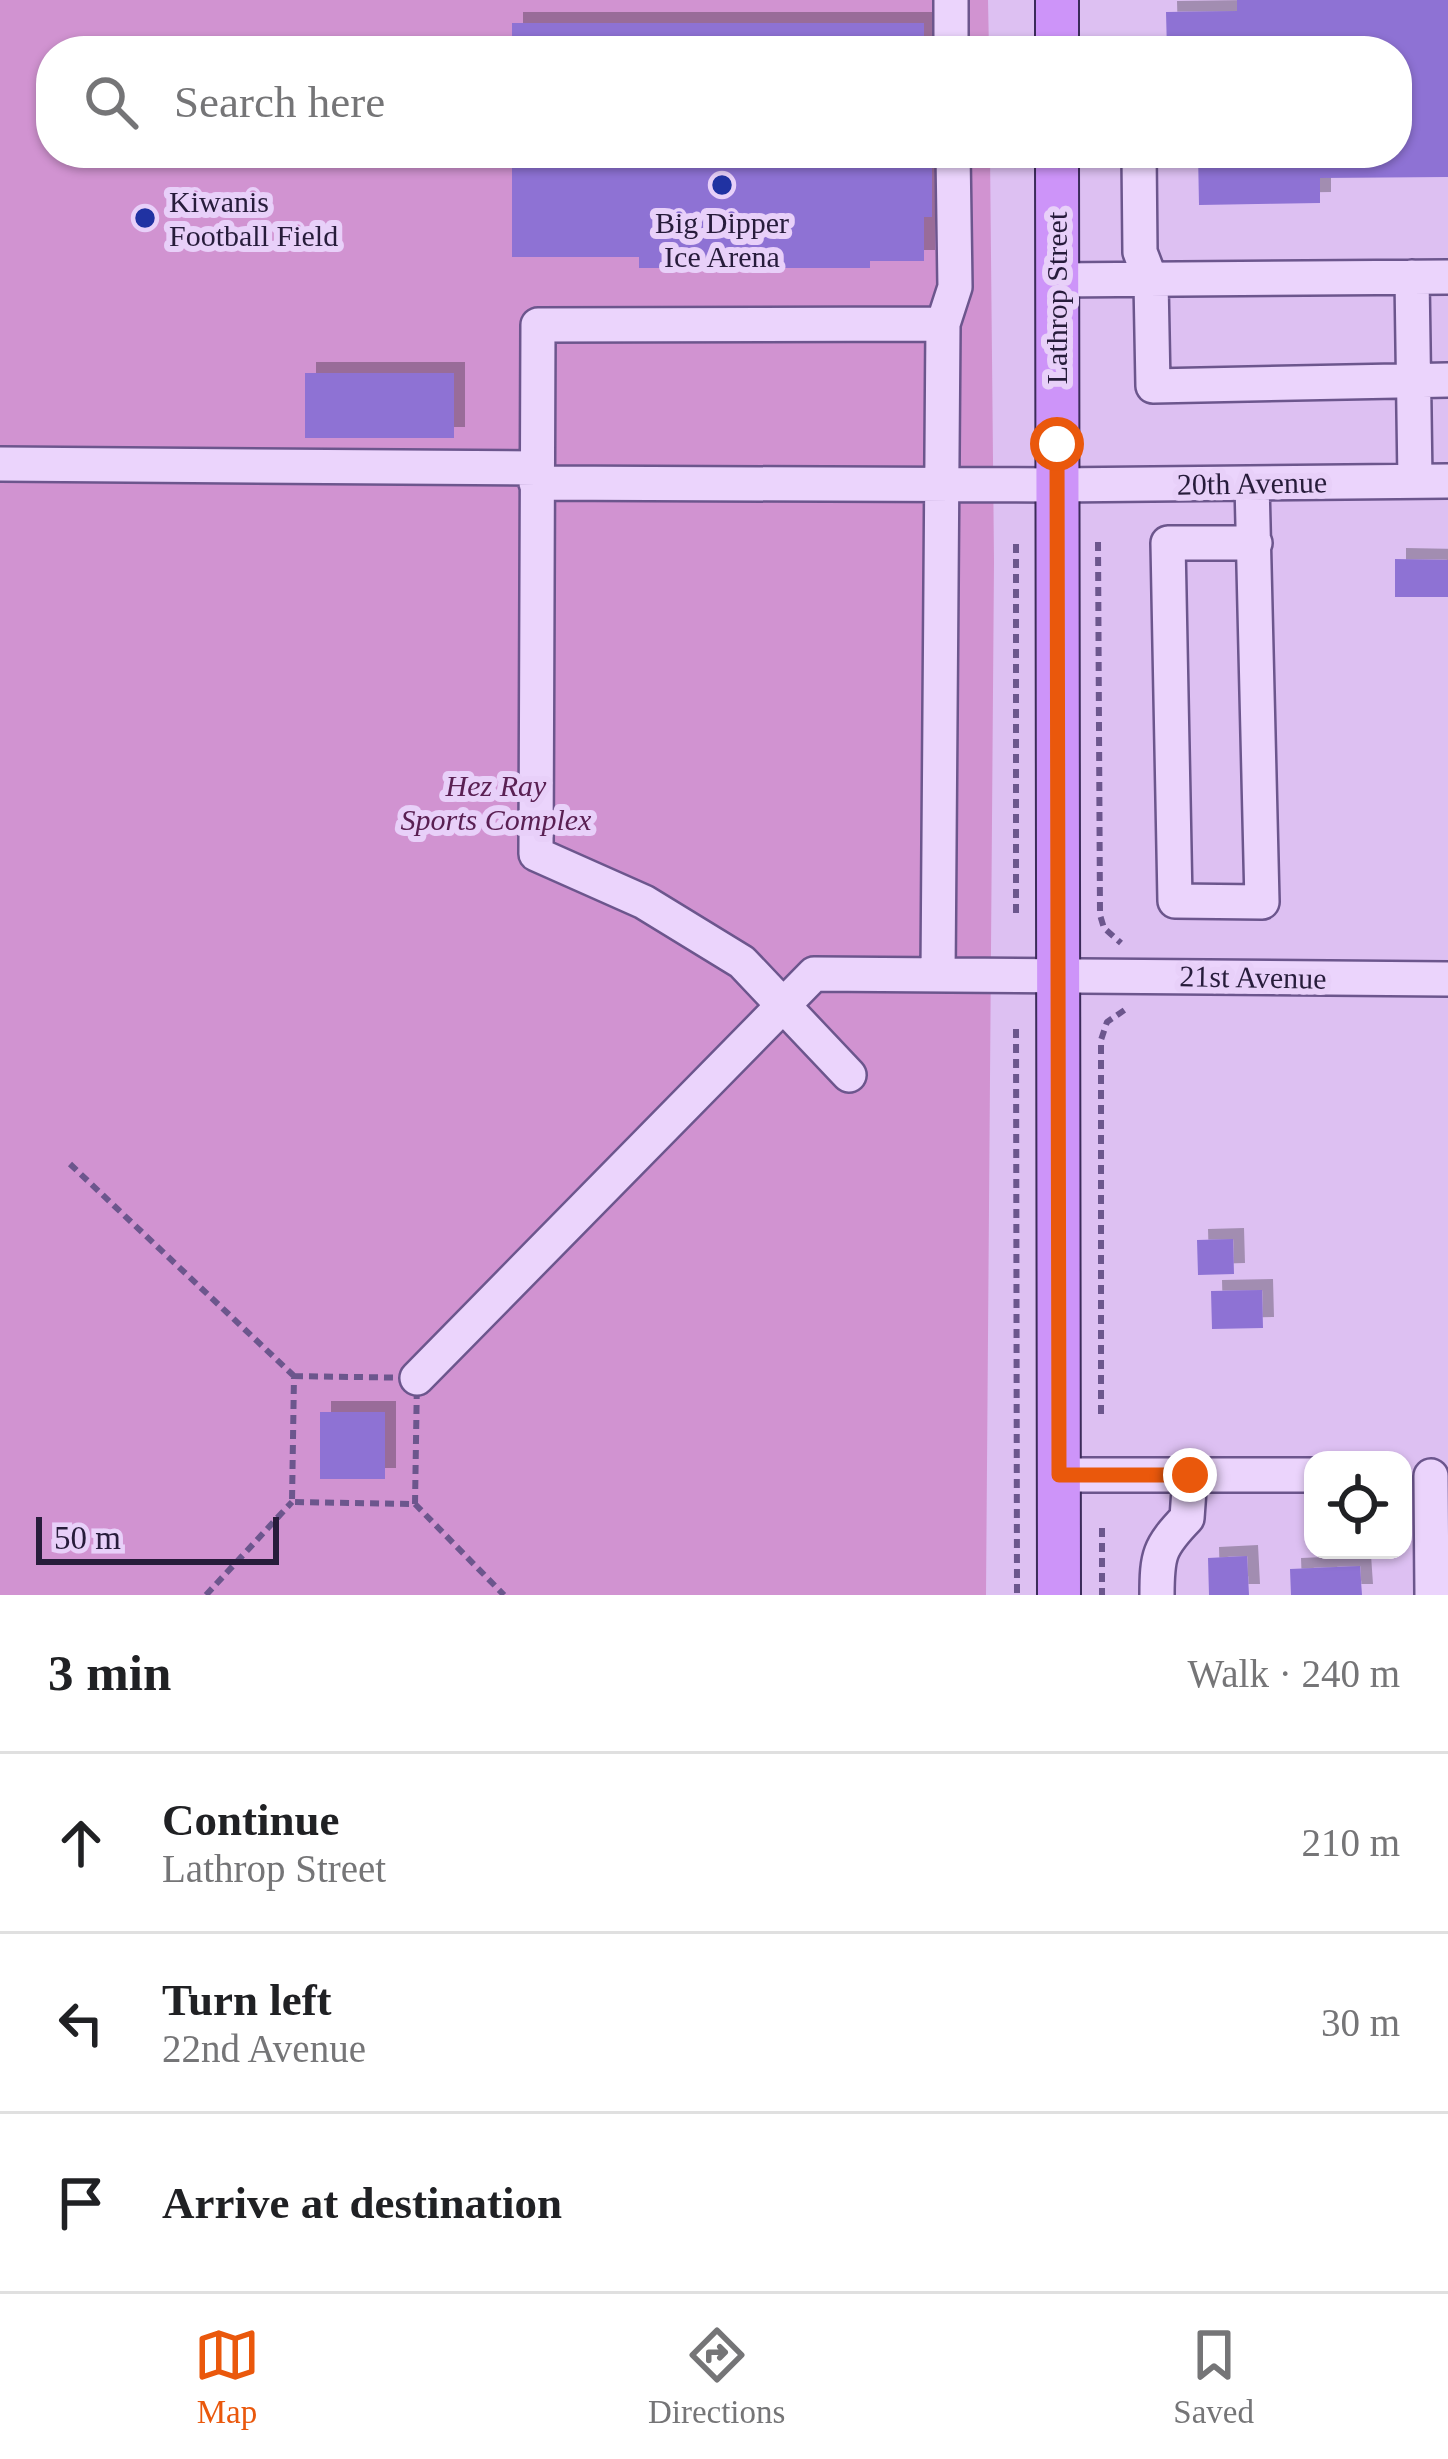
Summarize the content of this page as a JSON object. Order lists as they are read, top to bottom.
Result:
{
  "streets": {
    "main road": ["Lathrop Street"],
    "street": ["20th Avenue", "21st Avenue"]
  },
  "crossings": [
    ["Lathrop Street", "20th Avenue"],
    ["Lathrop Street", "21st Avenue"]
  ],
  "parks": ["Hez Ray Sports Complex"],
  "places": ["Big Dipper Ice Arena", "Kiwanis Football Field"],
  "scale_bar": "50 m",
  "page": {
    "search": "Search here",
    "scale": "50 m",
    "heading": ["3 min", "Walk · 240 m"],
    "list": [
      ["Continue", "Lathrop Street", "210 m"],
      ["Turn left", "22nd Avenue", "30 m"],
      "Arrive at destination"
    ],
    "nav": ["Map", "Directions", "Saved"]
  }
}
